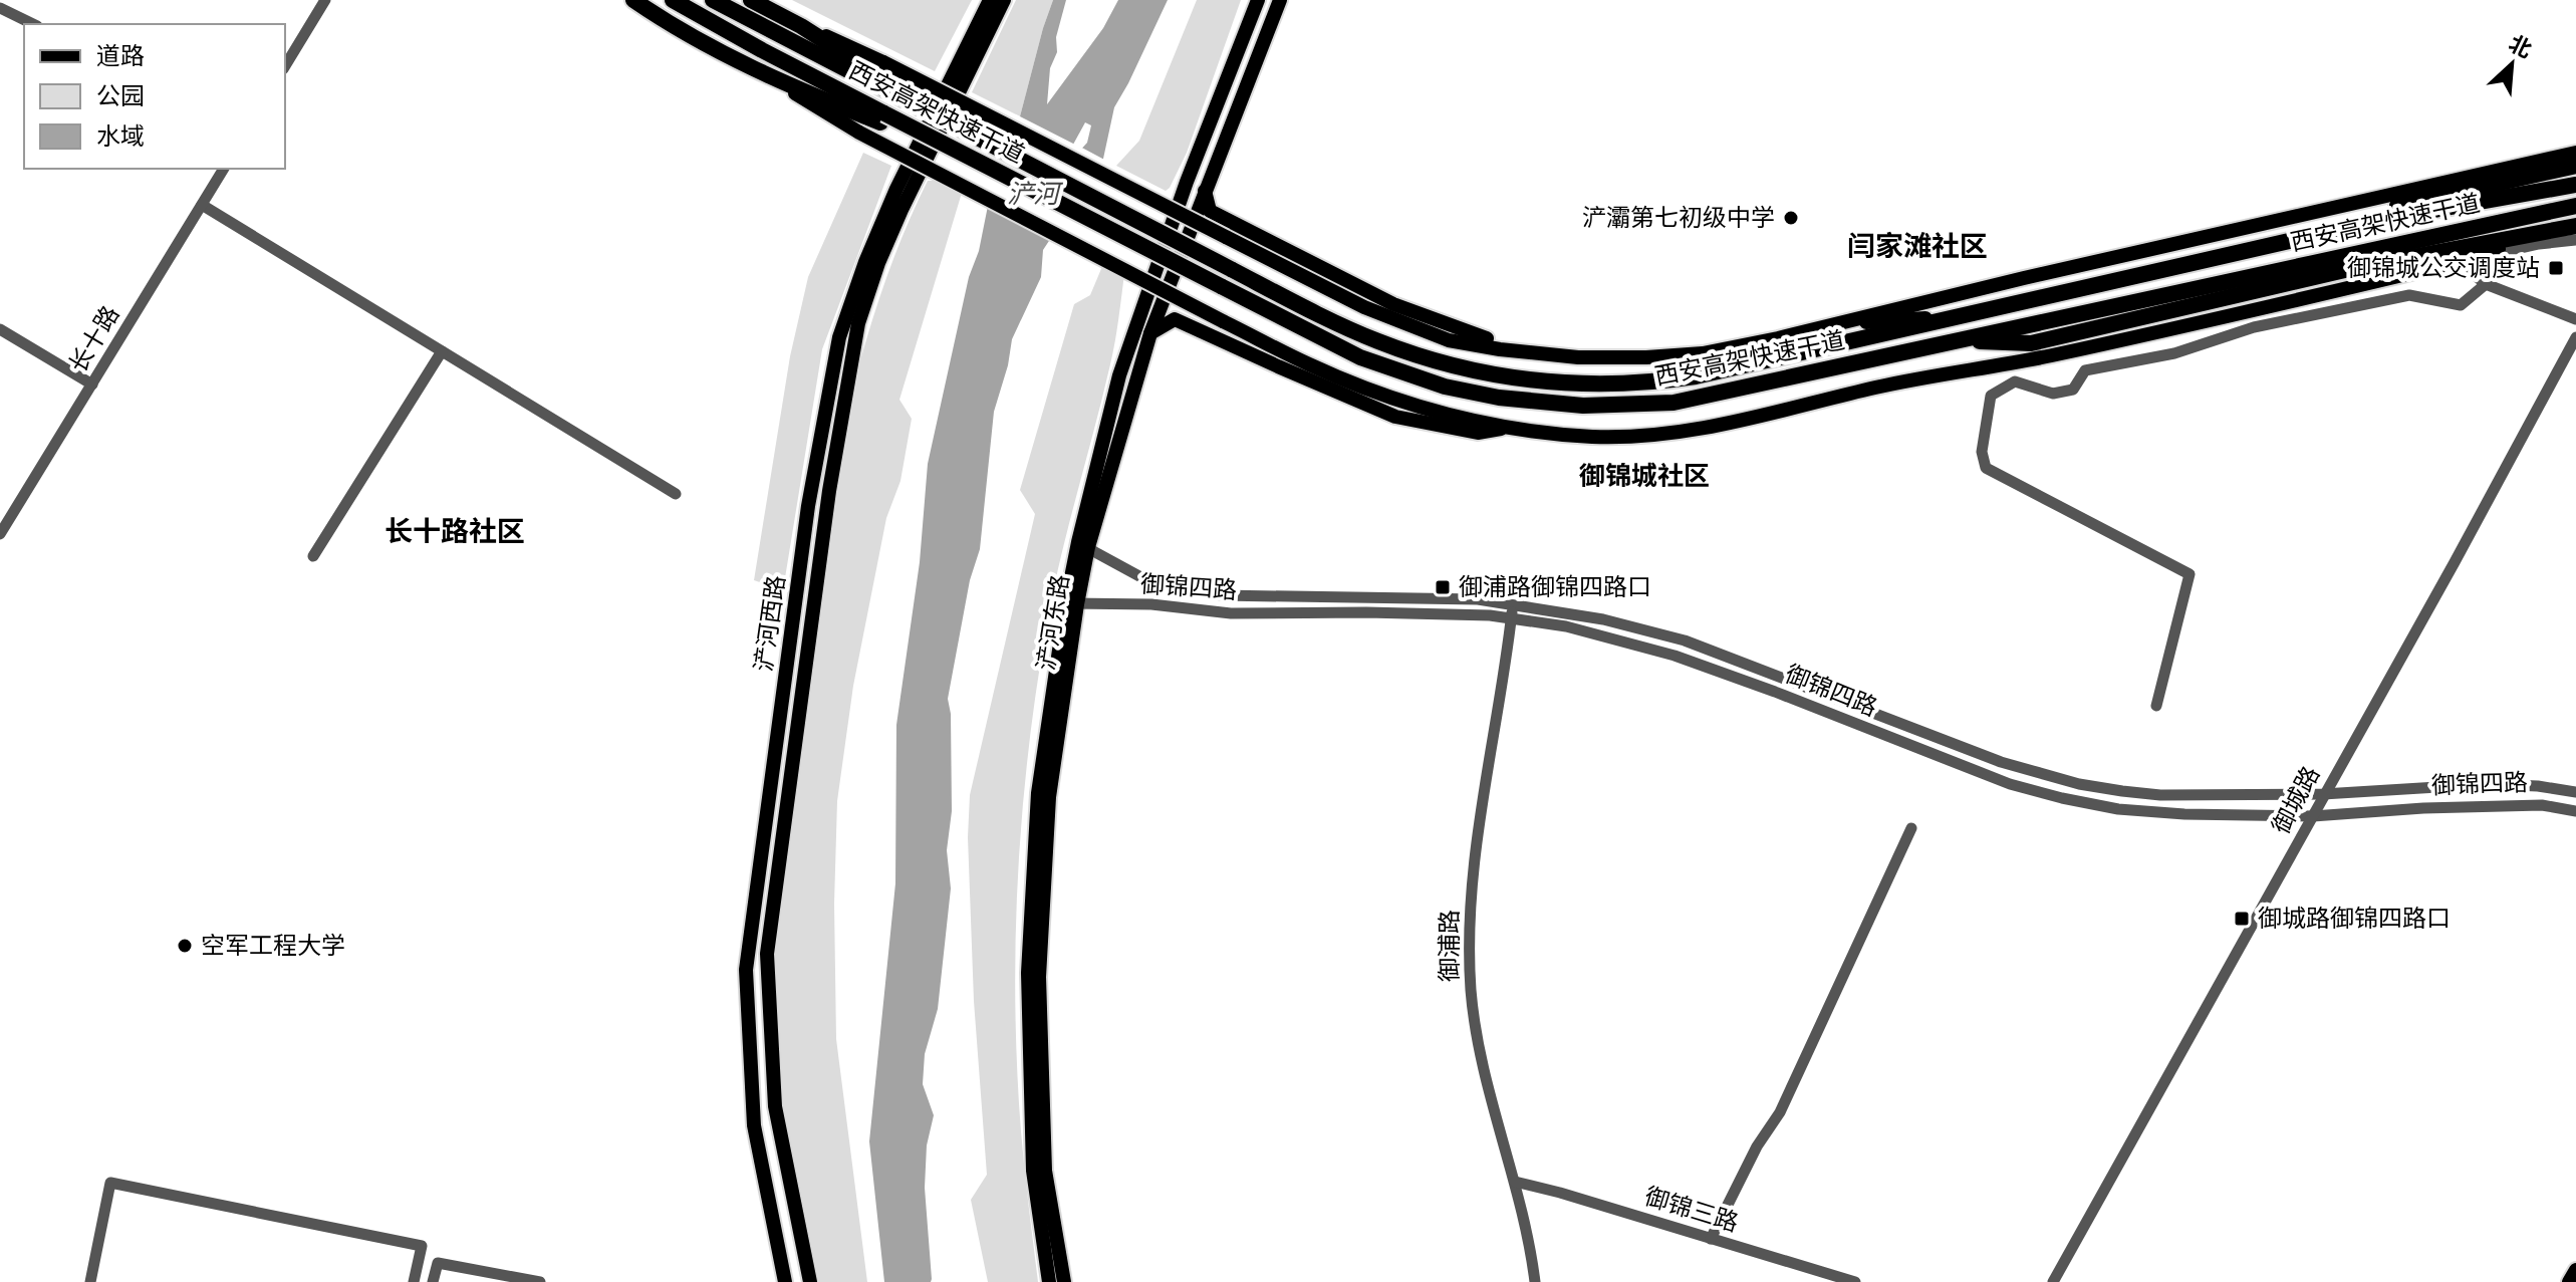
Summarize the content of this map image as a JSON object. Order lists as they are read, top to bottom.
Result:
{
  "streets": {
    "highway": ["西安高架快速干道"],
    "main road": ["浐河东路", "浐河西路"],
    "street": [
      "长十路",
      "御锦四路",
      "御城路",
      "御浦路",
      "御锦三路"
    ]
  },
  "crossings": [
    ["御锦四路", "浐河东路"],
    ["御锦四路", "御城路"],
    ["御锦四路", "御浦路"],
    ["御浦路", "御锦三路"]
  ],
  "districts": ["闫家滩社区", "御锦城社区", "长十路社区"],
  "water": ["浐河"],
  "places": {
    "other": ["浐灞第七初级中学", "空军工程大学"],
    "transit": ["御锦城公交调度站", "御浦路御锦四路口", "御城路御锦四路口"]
  },
  "legend": ["道路", "公园", "水域"],
  "north": "top right"
}
